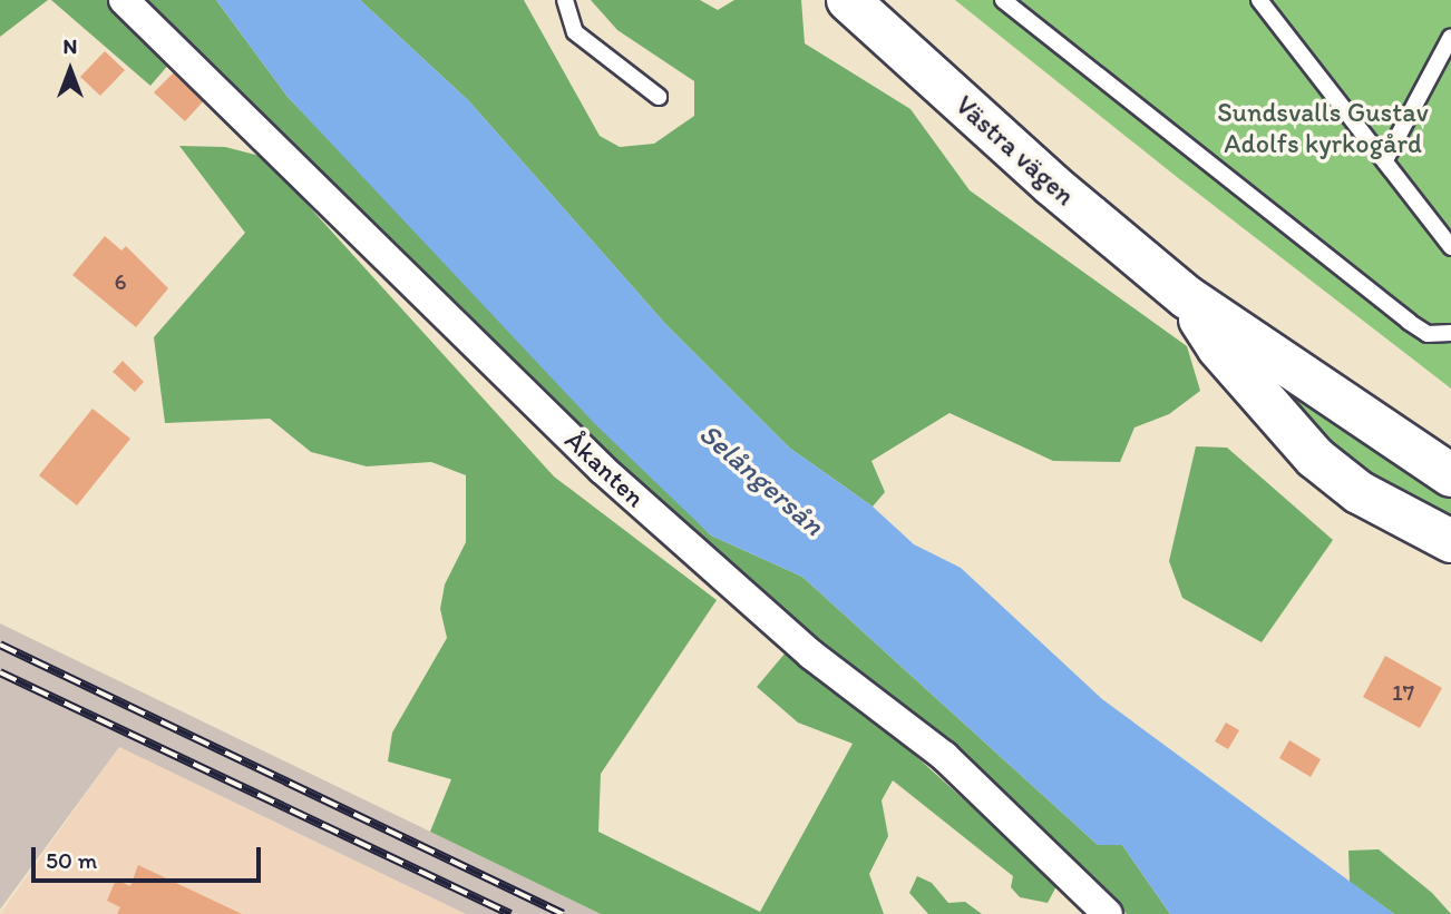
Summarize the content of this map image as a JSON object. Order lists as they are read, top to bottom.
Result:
{
  "streets": {
    "street": ["Västra vägen", "Åkanten"]
  },
  "water": ["Selångersån"],
  "parks": ["Sundsvalls Gustav Adolfs kyrkogård"],
  "house_numbers": ["6", "17"],
  "scale_bar": "50 m",
  "north": "top"
}
